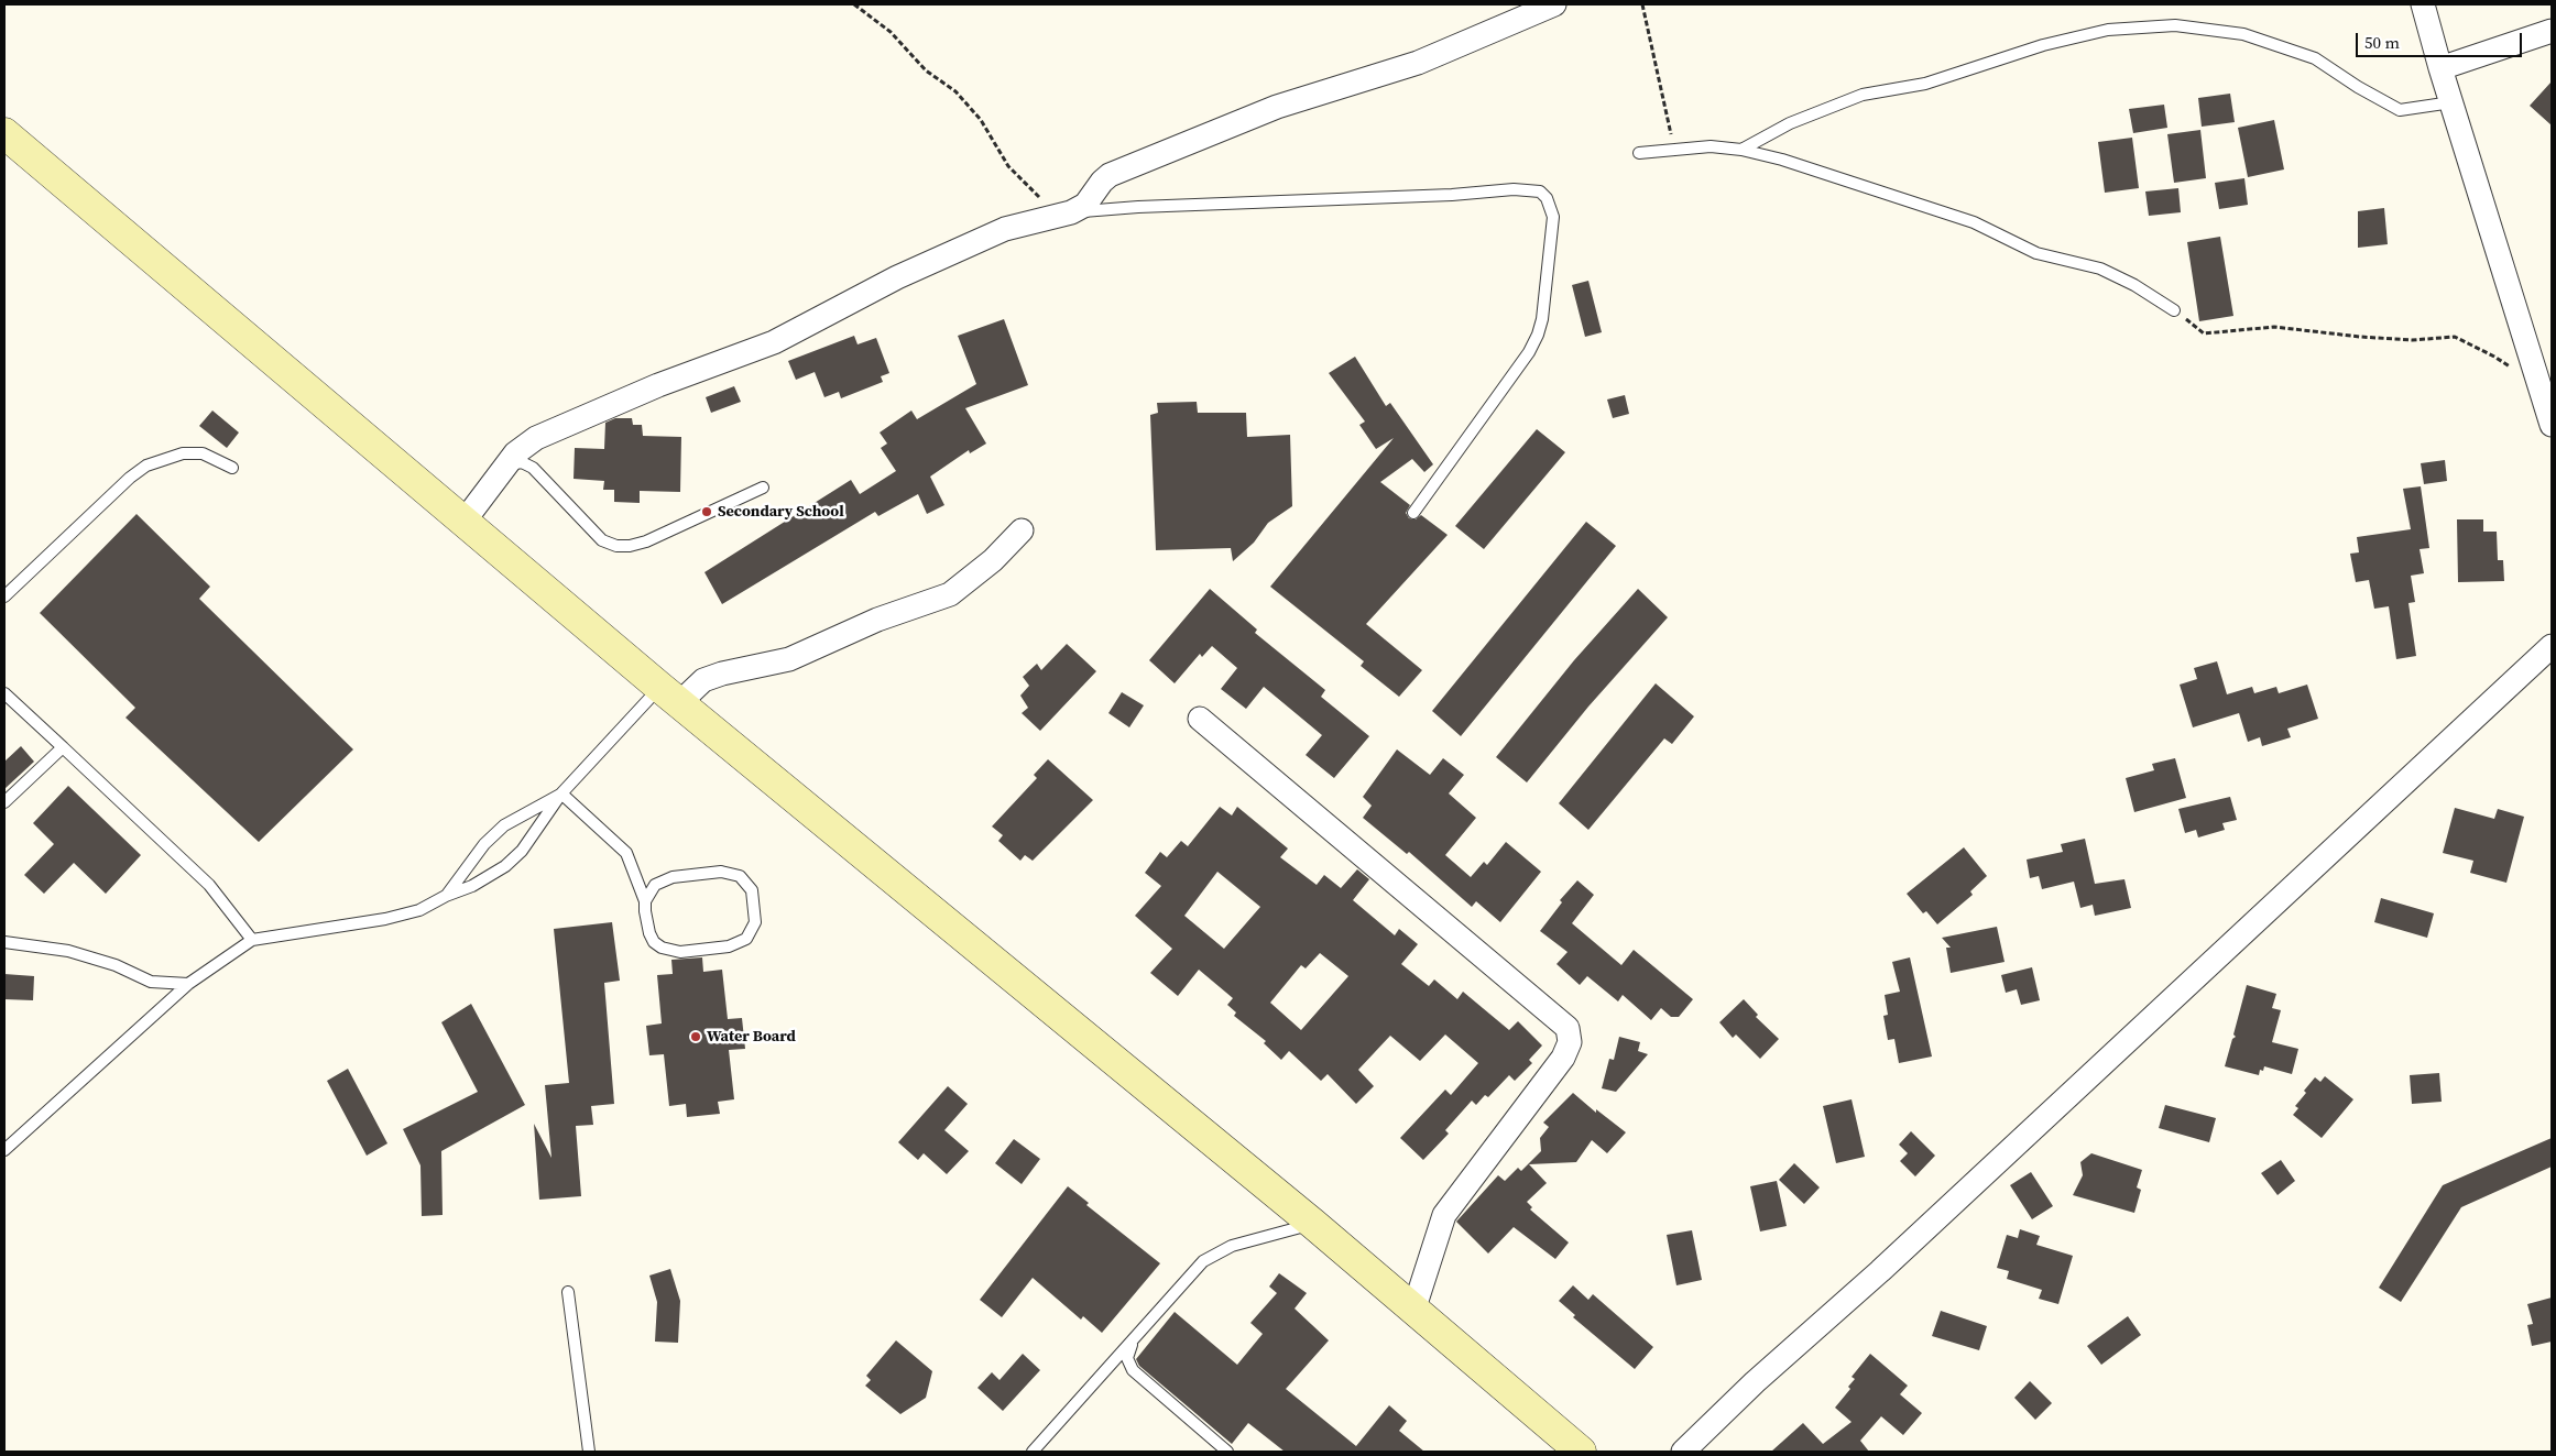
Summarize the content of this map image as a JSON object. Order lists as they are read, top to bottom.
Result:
{
  "places": ["Secondary School", "Water Board"],
  "scale_bar": "50 m"
}
